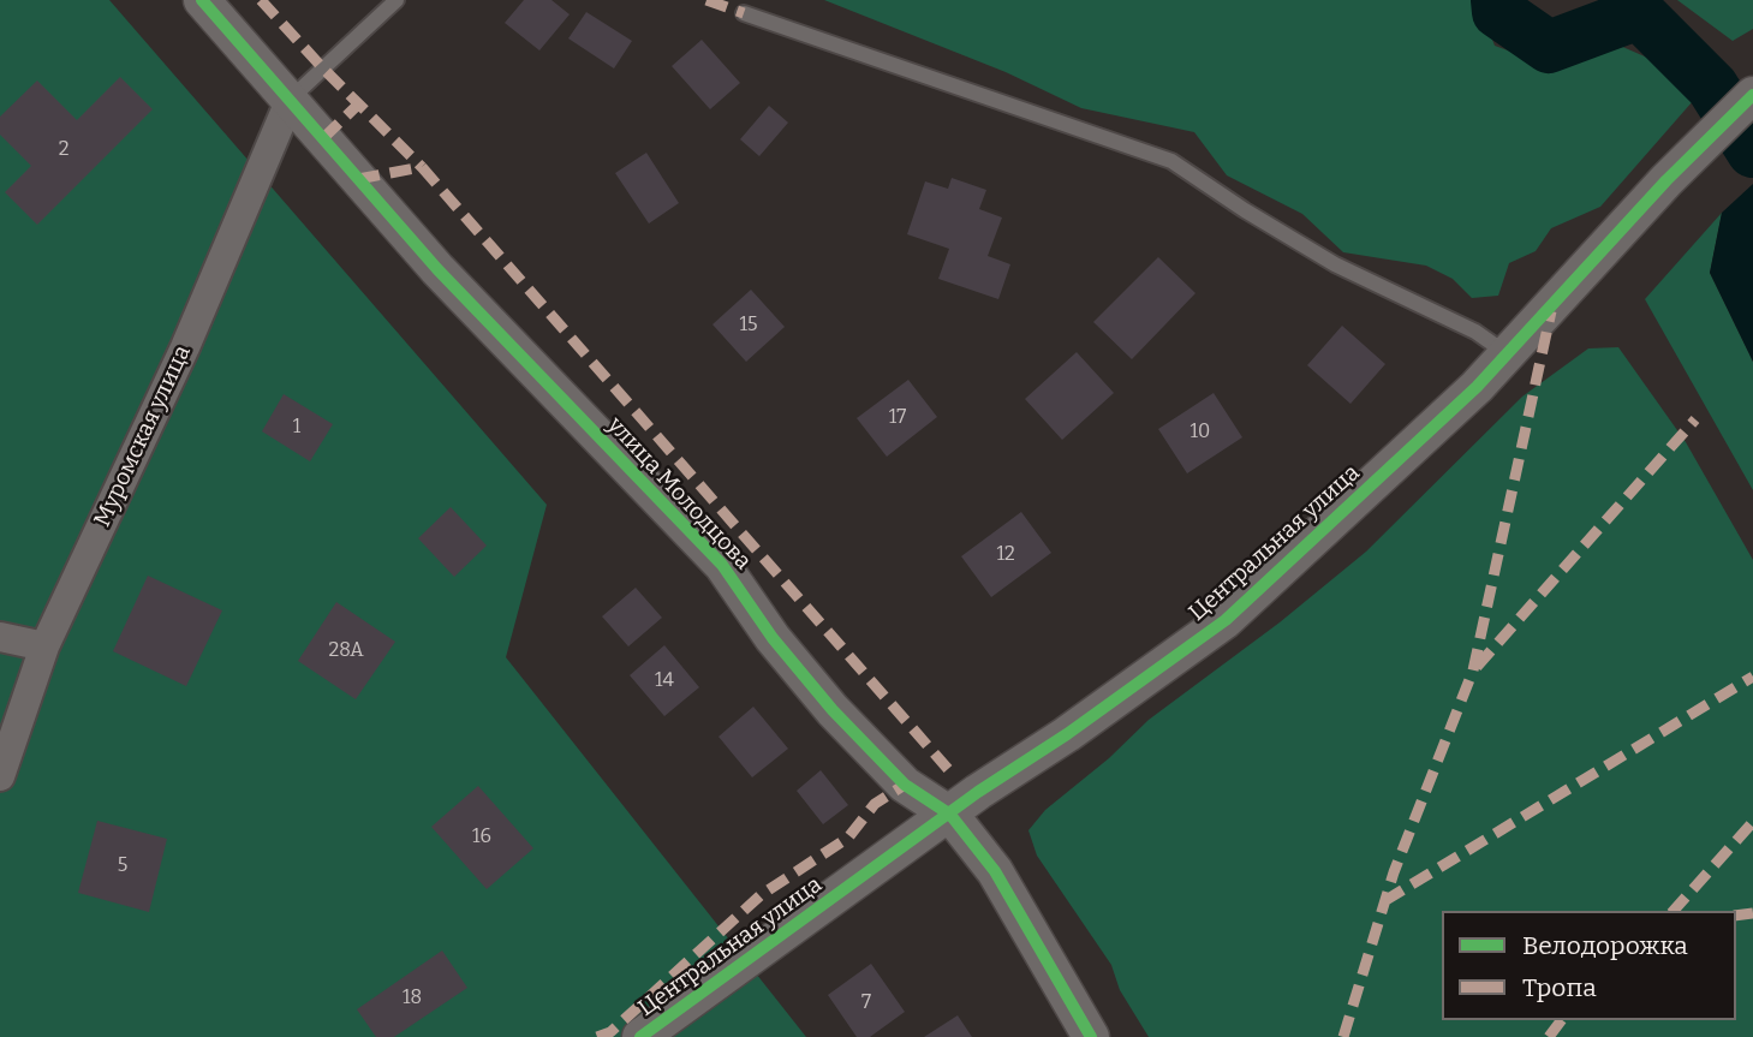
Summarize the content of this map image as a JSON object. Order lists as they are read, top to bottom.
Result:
{
  "streets": {
    "street": ["Муромская улица", "улица Молодцова", "Центральная улица"]
  },
  "crossings": [
    ["Муромская улица", "улица Молодцова"],
    ["улица Молодцова", "Центральная улица"]
  ],
  "house_numbers": [
    "2",
    "15",
    "17",
    "1",
    "10",
    "12",
    "28А",
    "14",
    "16",
    "5",
    "18",
    "7"
  ],
  "legend": ["Велодорожка", "Тропа"]
}
